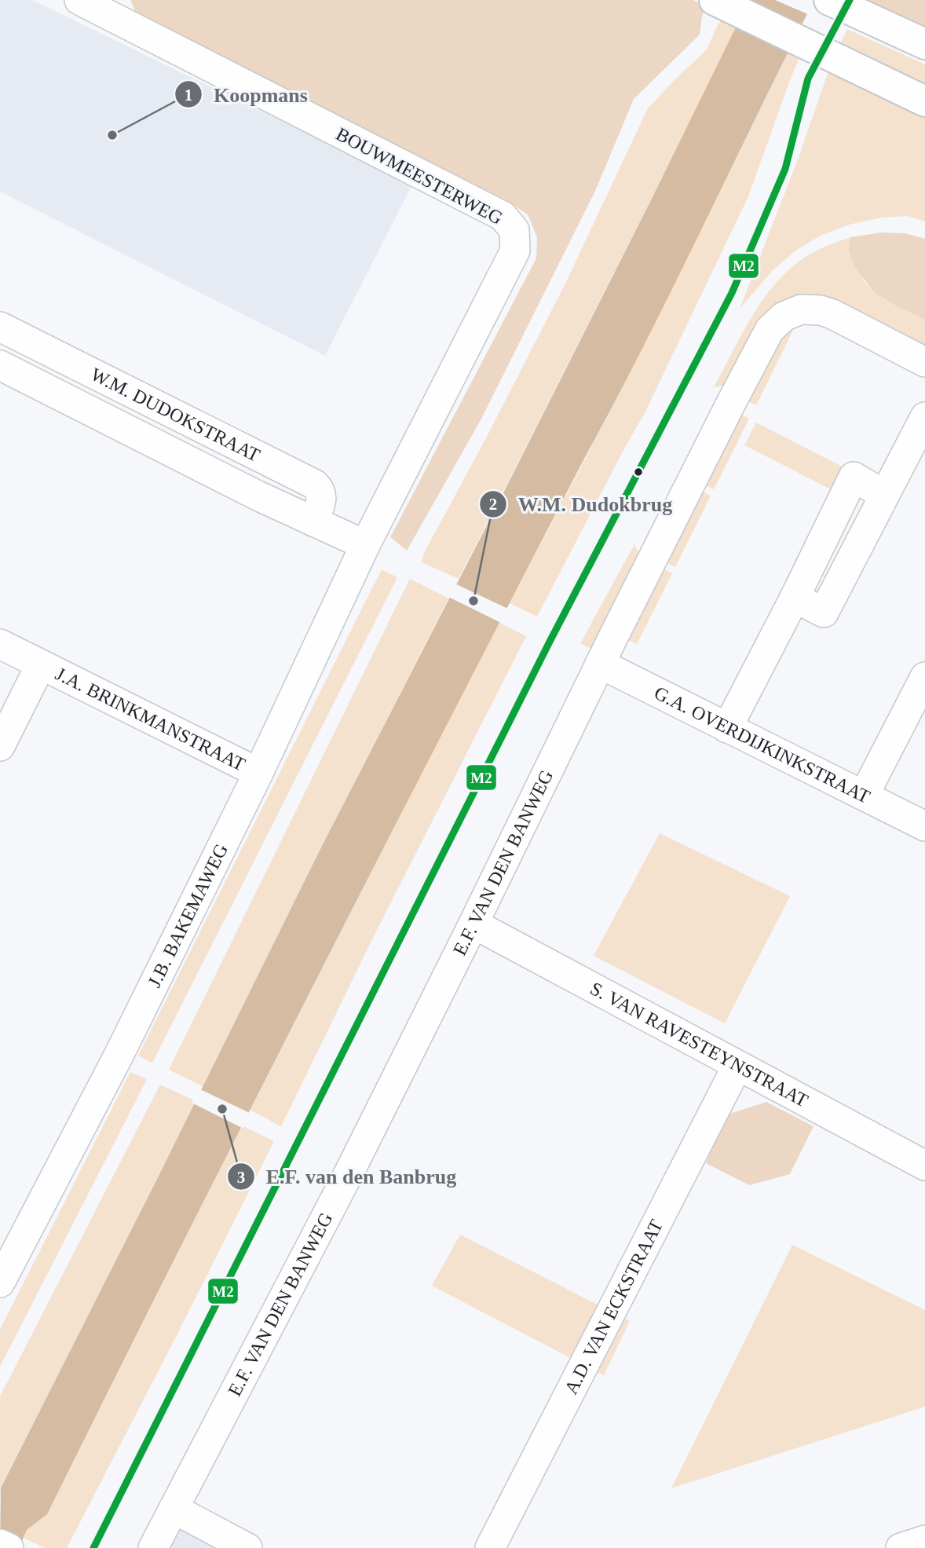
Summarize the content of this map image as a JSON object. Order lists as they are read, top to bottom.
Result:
{
  "streets": {
    "street": [
      "BOUWMEESTERWEG",
      "W.M. DUDOKSTRAAT",
      "J.A. BRINKMANSTRAAT",
      "G.A. OVERDIJKINKSTRAAT",
      "E.F. VAN DEN BANWEG",
      "J.B. BAKEMAWEG",
      "S. VAN RAVESTEYNSTRAAT",
      "A.D. VAN ECKSTRAAT"
    ]
  },
  "crossings": [
    ["BOUWMEESTERWEG", "W.M. DUDOKSTRAAT"],
    ["BOUWMEESTERWEG", "J.B. BAKEMAWEG"],
    ["W.M. DUDOKSTRAAT", "J.B. BAKEMAWEG"],
    ["J.A. BRINKMANSTRAAT", "J.B. BAKEMAWEG"],
    ["G.A. OVERDIJKINKSTRAAT", "E.F. VAN DEN BANWEG"],
    ["E.F. VAN DEN BANWEG", "S. VAN RAVESTEYNSTRAAT"],
    ["S. VAN RAVESTEYNSTRAAT", "A.D. VAN ECKSTRAAT"]
  ],
  "places": ["Koopmans", "W.M. Dudokbrug", "E.F. van den Banbrug"],
  "lines": ["transit line M2"]
}
